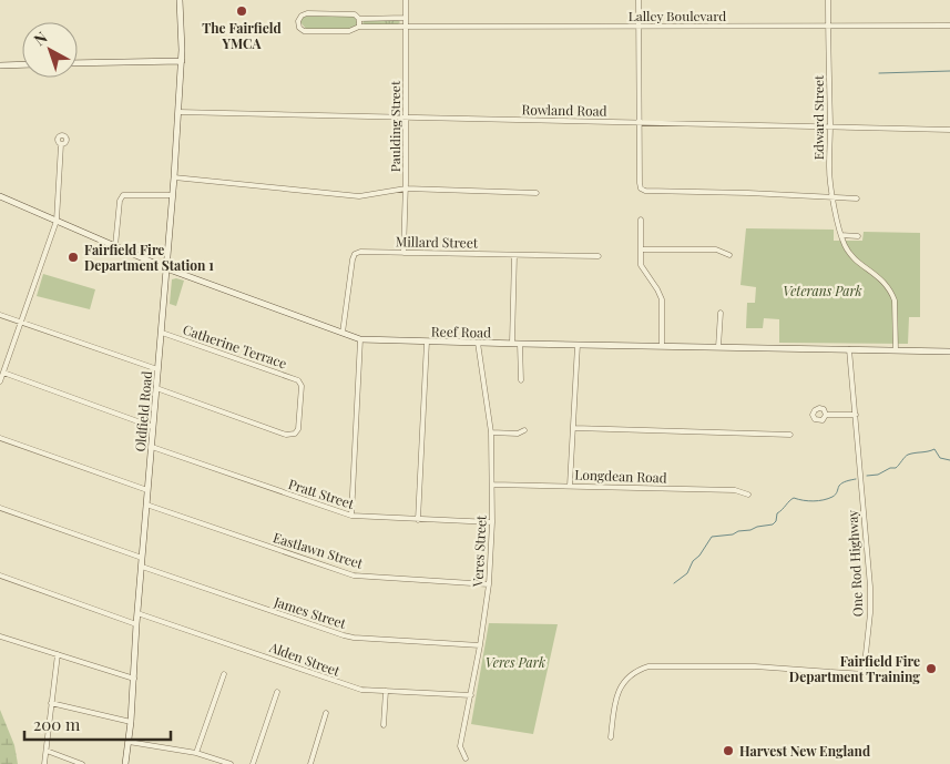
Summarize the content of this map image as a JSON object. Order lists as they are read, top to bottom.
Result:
{
  "streets": {
    "street": [
      "Lalley Boulevard",
      "Rowland Road",
      "Edward Street",
      "Paulding Street",
      "Millard Street",
      "Reef Road",
      "Catherine Terrace",
      "Oldfield Road",
      "Longdean Road",
      "Pratt Street",
      "Eastlawn Street",
      "Veres Street",
      "One Rod Highway",
      "James Street",
      "Alden Street"
    ]
  },
  "crossings": [
    ["Lalley Boulevard", "Edward Street"],
    ["Lalley Boulevard", "Paulding Street"],
    ["Rowland Road", "Edward Street"],
    ["Rowland Road", "Paulding Street"],
    ["Rowland Road", "Oldfield Road"],
    ["Paulding Street", "Millard Street"],
    ["Millard Street", "Reef Road"],
    ["Reef Road", "Oldfield Road"],
    ["Reef Road", "Veres Street"],
    ["Reef Road", "One Rod Highway"],
    ["Catherine Terrace", "Oldfield Road"],
    ["Oldfield Road", "Pratt Street"],
    ["Oldfield Road", "Eastlawn Street"],
    ["Oldfield Road", "James Street"],
    ["Oldfield Road", "Alden Street"],
    ["Longdean Road", "Veres Street"],
    ["Pratt Street", "Veres Street"],
    ["Eastlawn Street", "Veres Street"],
    ["Veres Street", "James Street"],
    ["Veres Street", "Alden Street"]
  ],
  "parks": ["Veterans Park", "Veres Park"],
  "places": [
    "The Fairfield YMCA",
    "Fairfield Fire Department Station 1",
    "Fairfield Fire Department Training",
    "Harvest New England"
  ],
  "scale_bar": "200 m",
  "north": "top left"
}
